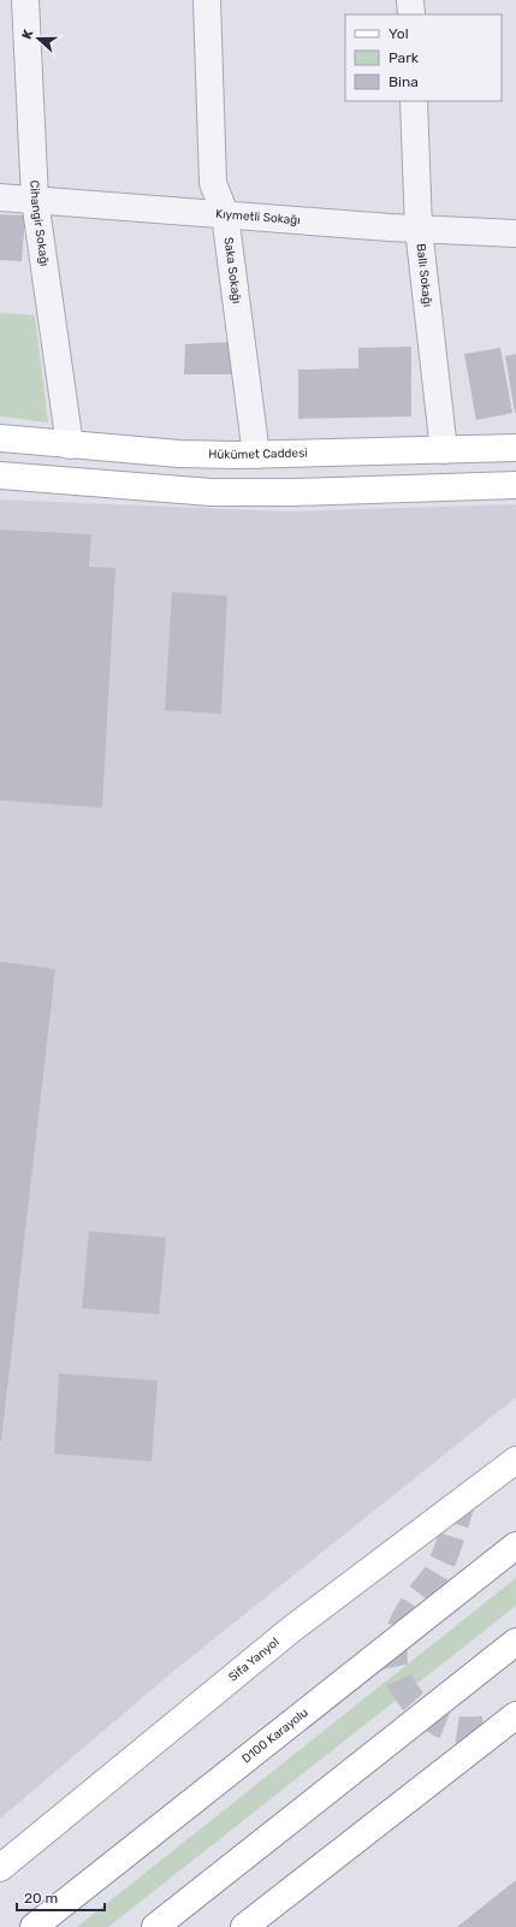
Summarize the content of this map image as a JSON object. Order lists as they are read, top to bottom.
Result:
{
  "streets": {
    "main road": ["Hükümet Caddesi", "Sifa Yanyol", "D100 Karayolu"],
    "street": [
      "Kıymetli Sokağı",
      "Cihangir Sokağı",
      "Saka Sokağı",
      "Ballı Sokağı"
    ]
  },
  "crossings": [
    ["Kıymetli Sokağı", "Cihangir Sokağı"],
    ["Kıymetli Sokağı", "Saka Sokağı"],
    ["Kıymetli Sokağı", "Ballı Sokağı"],
    ["Cihangir Sokağı", "Hükümet Caddesi"],
    ["Saka Sokağı", "Hükümet Caddesi"],
    ["Ballı Sokağı", "Hükümet Caddesi"]
  ],
  "legend": ["Yol", "Park", "Bina"],
  "scale_bar": "20 m",
  "north": "left"
}
